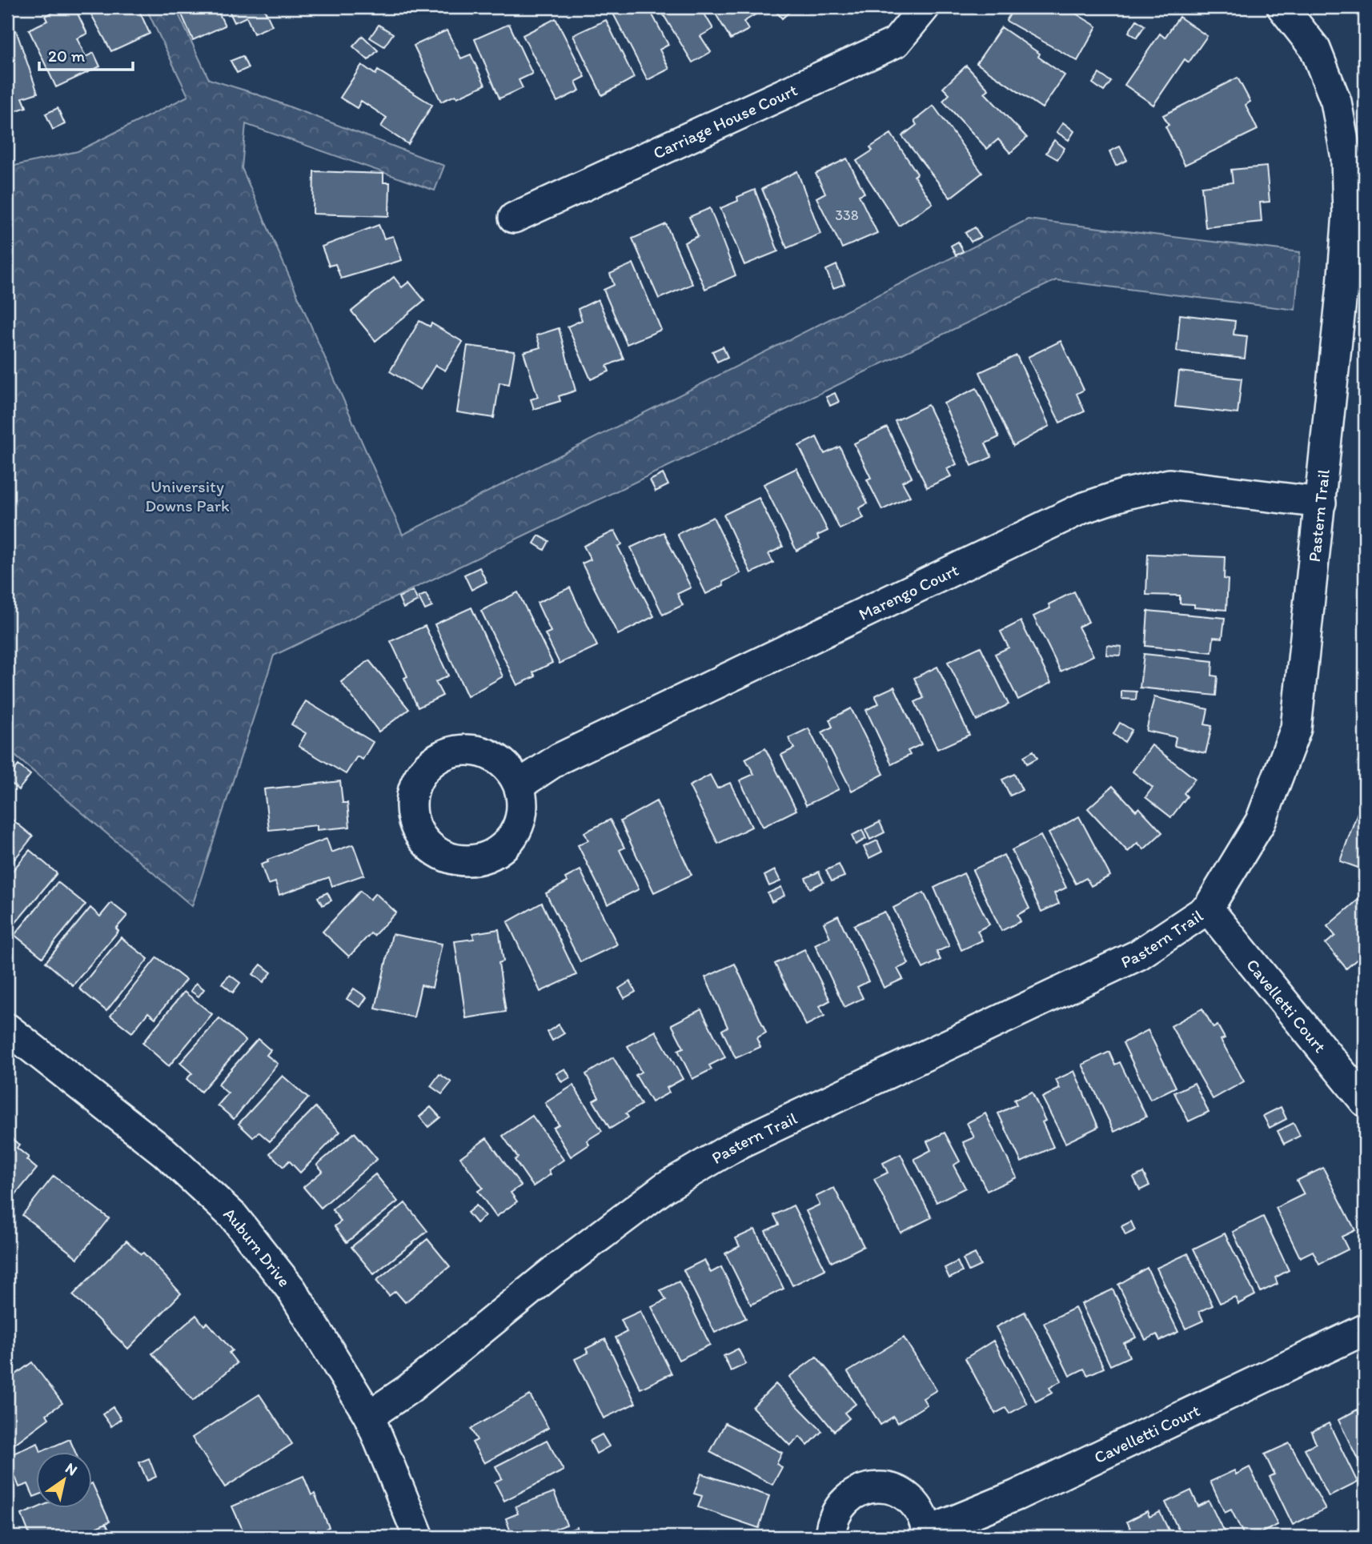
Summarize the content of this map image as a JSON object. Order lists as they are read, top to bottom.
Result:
{
  "streets": {
    "street": [
      "Carriage House Court",
      "Pastern Trail",
      "Marengo Court",
      "Cavelletti Court",
      "Auburn Drive"
    ]
  },
  "crossings": [
    ["Pastern Trail", "Marengo Court"],
    ["Pastern Trail", "Cavelletti Court"],
    ["Pastern Trail", "Auburn Drive"]
  ],
  "parks": ["University Downs Park"],
  "house_numbers": ["338"],
  "scale_bar": "20 m",
  "north": "top right"
}
